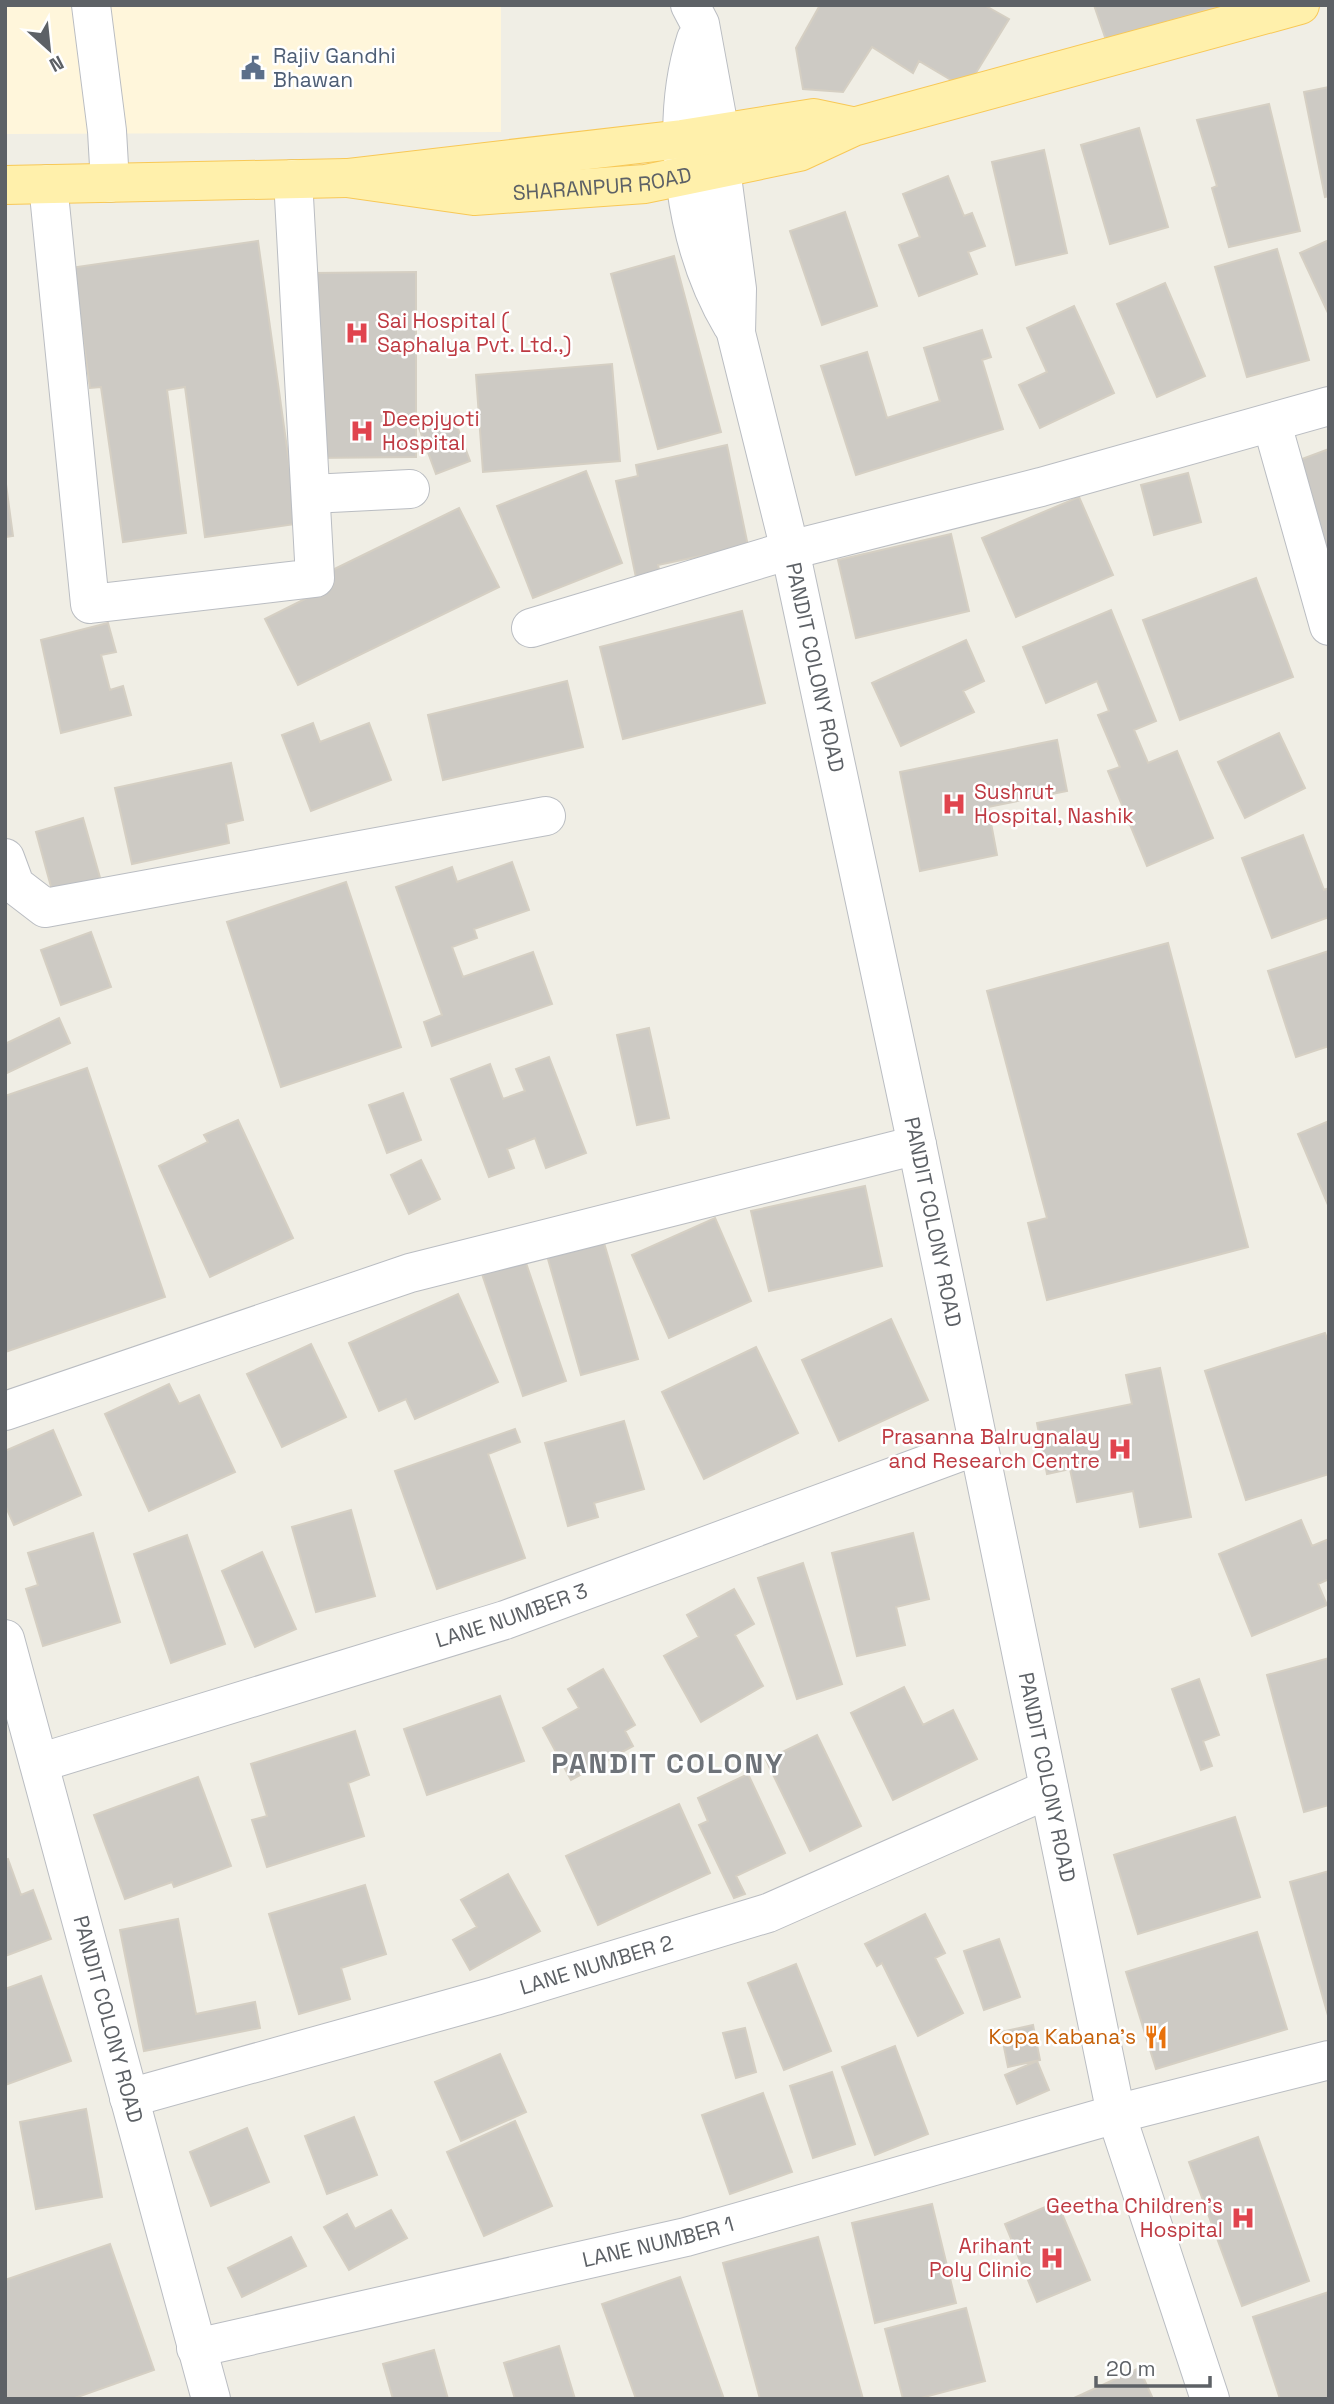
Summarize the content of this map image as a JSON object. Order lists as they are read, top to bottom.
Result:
{
  "streets": {
    "main road": ["SHARANPUR ROAD"],
    "street": [
      "PANDIT COLONY ROAD",
      "LANE NUMBER 3",
      "LANE NUMBER 2",
      "LANE NUMBER 1"
    ]
  },
  "crossings": [
    ["SHARANPUR ROAD", "PANDIT COLONY ROAD"],
    ["PANDIT COLONY ROAD", "LANE NUMBER 3"],
    ["PANDIT COLONY ROAD", "LANE NUMBER 2"],
    ["PANDIT COLONY ROAD", "LANE NUMBER 1"]
  ],
  "districts": ["PANDIT COLONY"],
  "places": {
    "public building": ["Rajiv Gandhi Bhawan"],
    "hospital": [
      "Sai Hospital ( Saphalya Pvt. Ltd.,)",
      "Deepjyoti Hospital",
      "Sushrut Hospital, Nashik",
      "Prasanna Balrugnalay and Research Centre",
      "Geetha Children's Hospital",
      "Arihant Poly Clinic"
    ],
    "restaurant": ["Kopa Kabana's"]
  },
  "scale_bar": "20 m",
  "north": "bottom right"
}
